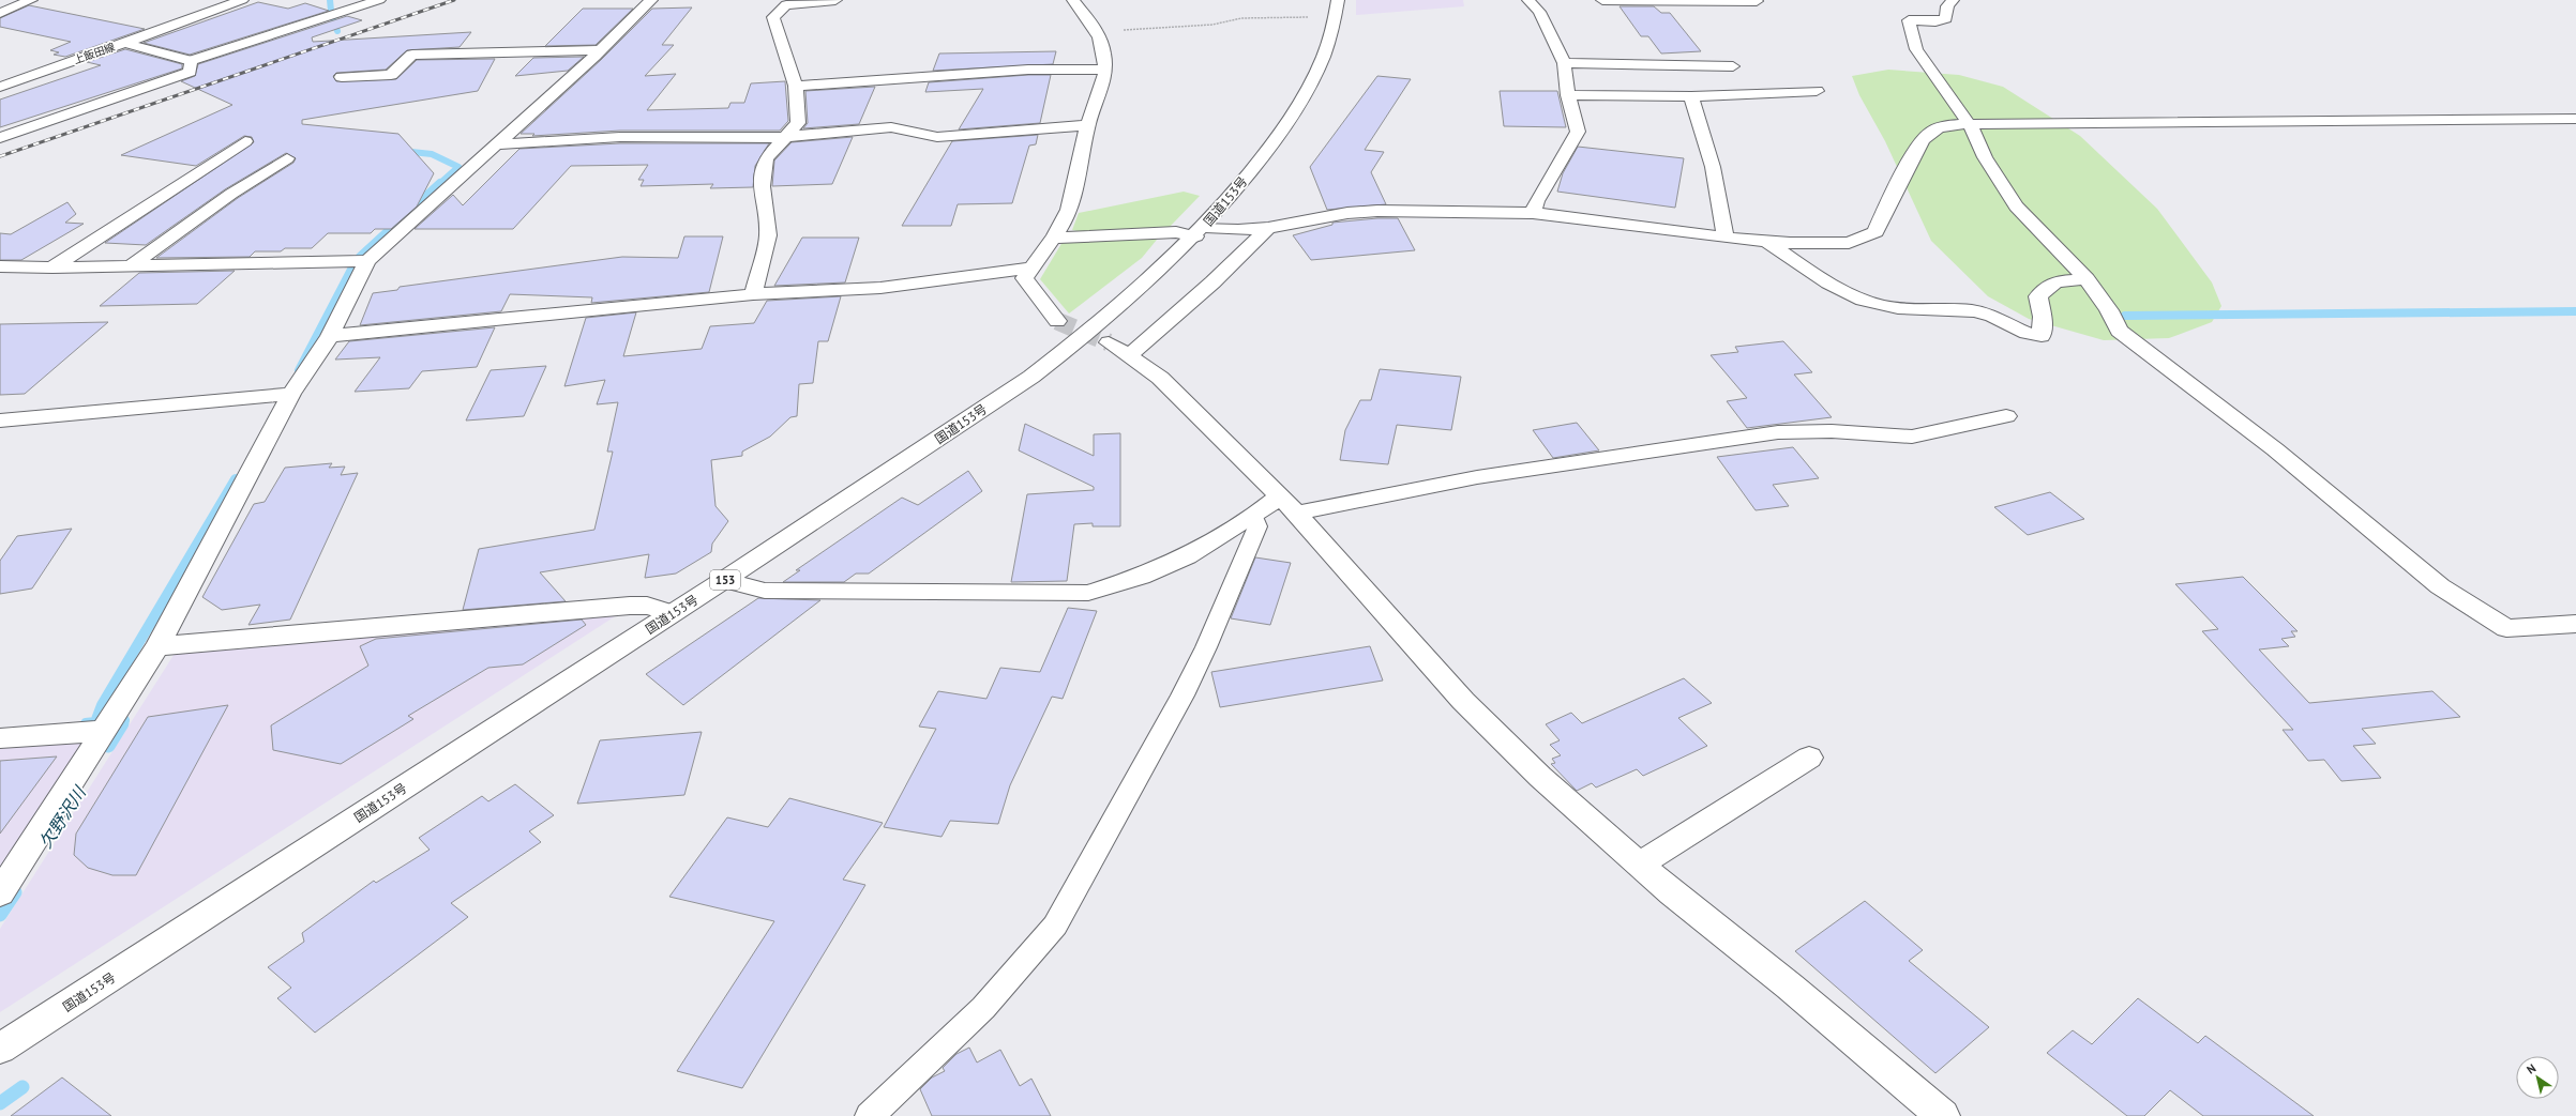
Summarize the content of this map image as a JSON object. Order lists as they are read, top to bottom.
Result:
{
  "streets": {
    "main road": ["上飯田線", "国道153号", "153"]
  },
  "water": ["欠野沢川"],
  "north": "top left"
}
